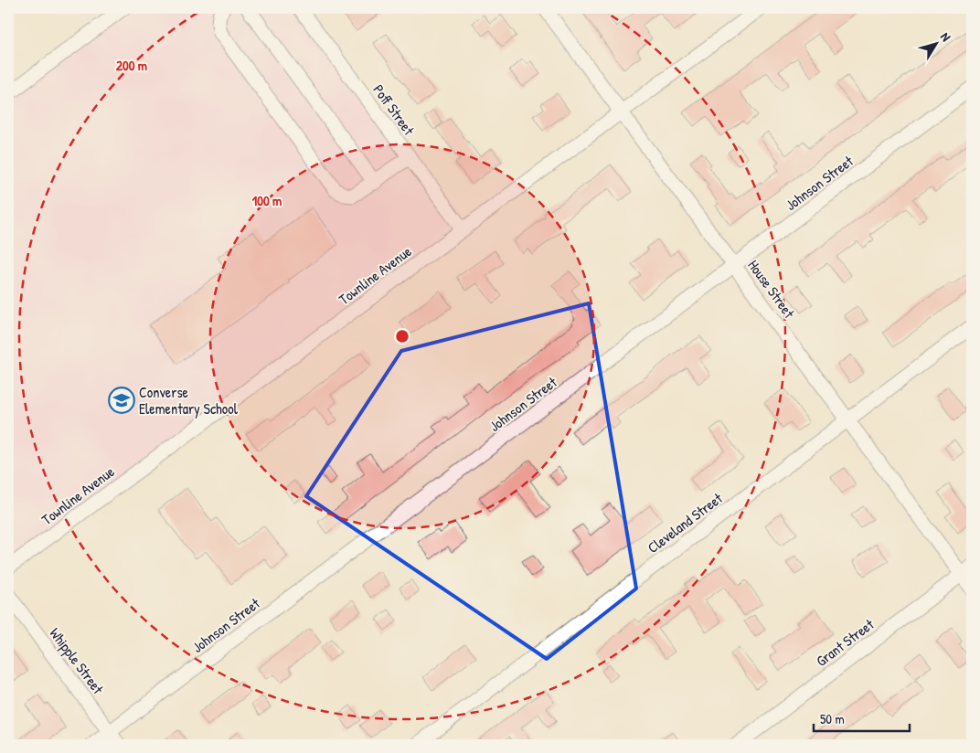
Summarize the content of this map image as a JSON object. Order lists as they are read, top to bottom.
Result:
{
  "streets": {
    "street": [
      "Poff Street",
      "Johnson Street",
      "Townline Avenue",
      "House Street",
      "Cleveland Street",
      "Grant Street",
      "Whipple Street"
    ]
  },
  "crossings": [
    ["Poff Street", "Townline Avenue"],
    ["Johnson Street", "House Street"],
    ["Johnson Street", "Whipple Street"],
    ["Townline Avenue", "House Street"],
    ["House Street", "Cleveland Street"],
    ["House Street", "Grant Street"]
  ],
  "places": {
    "school or university": ["Converse Elementary School"]
  },
  "scale_bar": "50 m",
  "north": "top right",
  "rings": ["200 m", "100 m"]
}
